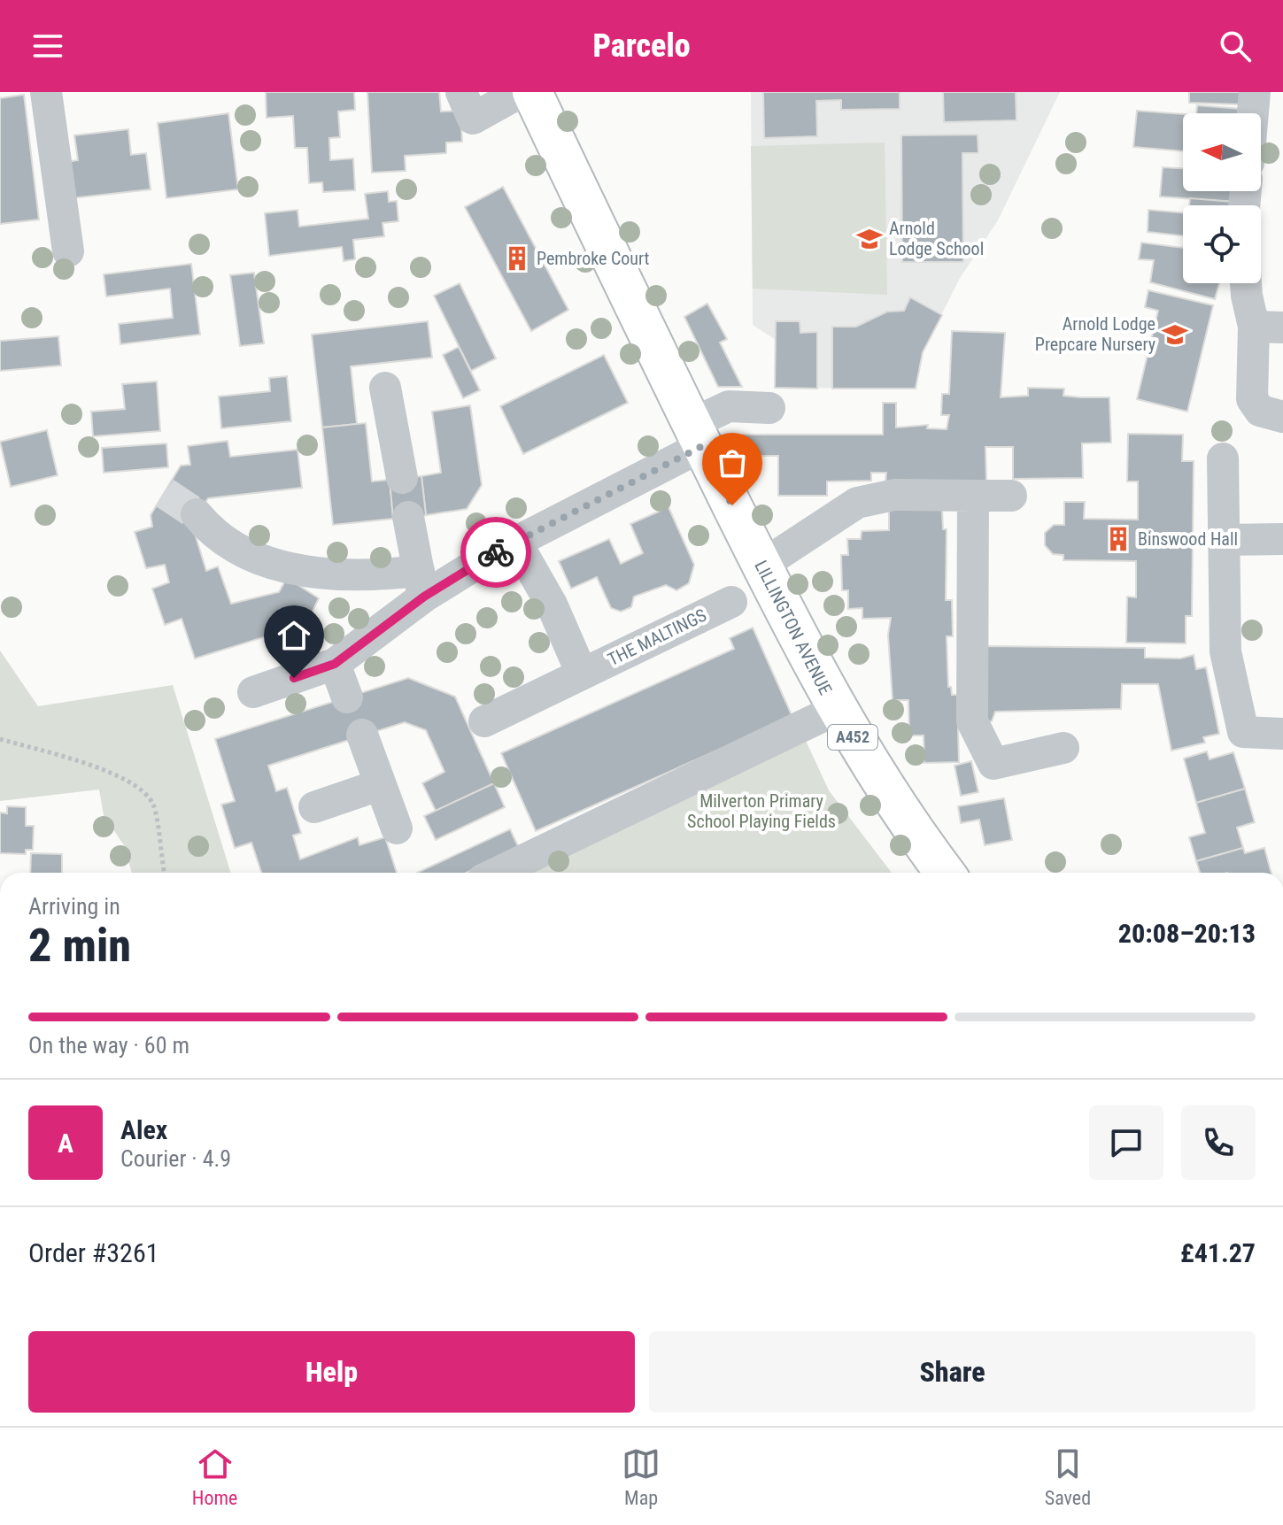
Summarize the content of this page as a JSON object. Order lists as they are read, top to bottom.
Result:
{
  "streets": {
    "highway": ["LILLINGTON AVENUE", "A452"],
    "street": ["THE MALTINGS"]
  },
  "parks": ["Milverton Primary School Playing Fields"],
  "places": {
    "school or university": ["Arnold Lodge School", "Arnold Lodge Prepcare Nursery"],
    "building": ["Pembroke Court", "Binswood Hall"]
  },
  "north": "left",
  "page": {
    "header": "Parcelo",
    "heading": ["2 min", "Arriving in", "20:08–20:13"],
    "panel": [
      "Alex",
      "Courier · 4.9",
      "Order #3261",
      "£41.27"
    ],
    "bar": "On the way · 60 m",
    "round": "A",
    "buttons": ["Help", "Share"],
    "tabs": ["Home", "Map", "Saved"]
  }
}
